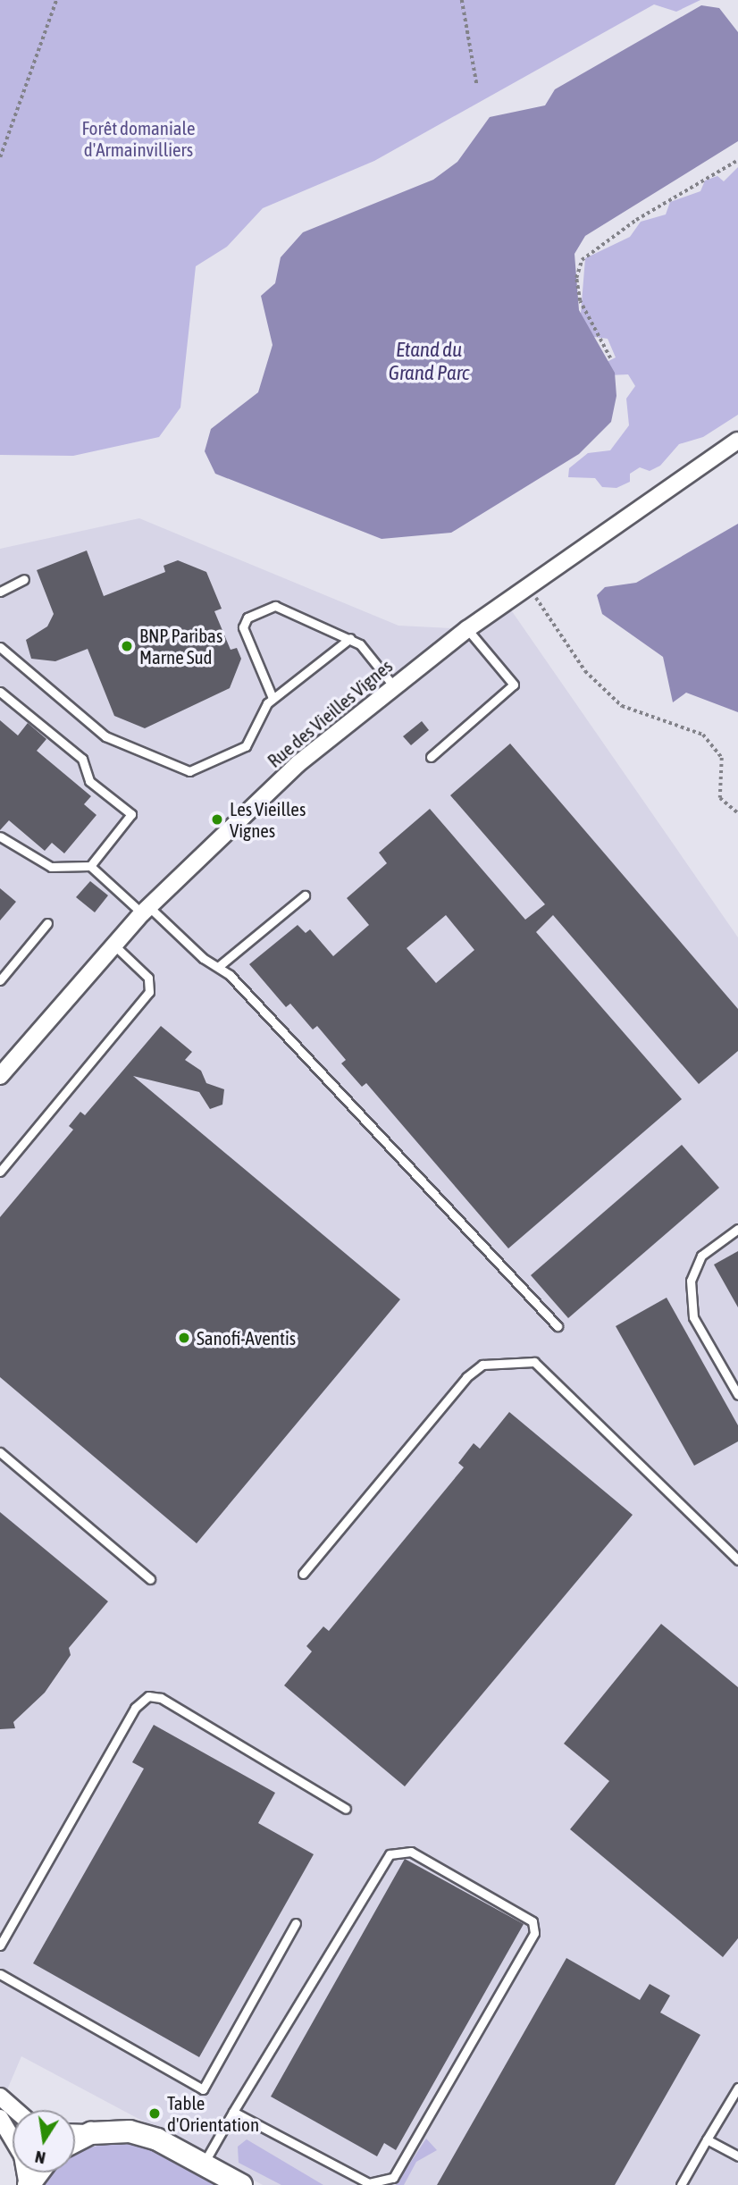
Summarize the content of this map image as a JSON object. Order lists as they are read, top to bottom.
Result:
{
  "streets": {
    "street": ["Rue des Vieilles Vignes"]
  },
  "water": ["Etand du Grand Parc"],
  "parks": ["Forêt domaniale d'Armainvilliers"],
  "places": [
    "BNP Paribas Marne Sud",
    "Les Vieilles Vignes",
    "Sanofi-Aventis",
    "Table d'Orientation"
  ],
  "north": "bottom"
}
